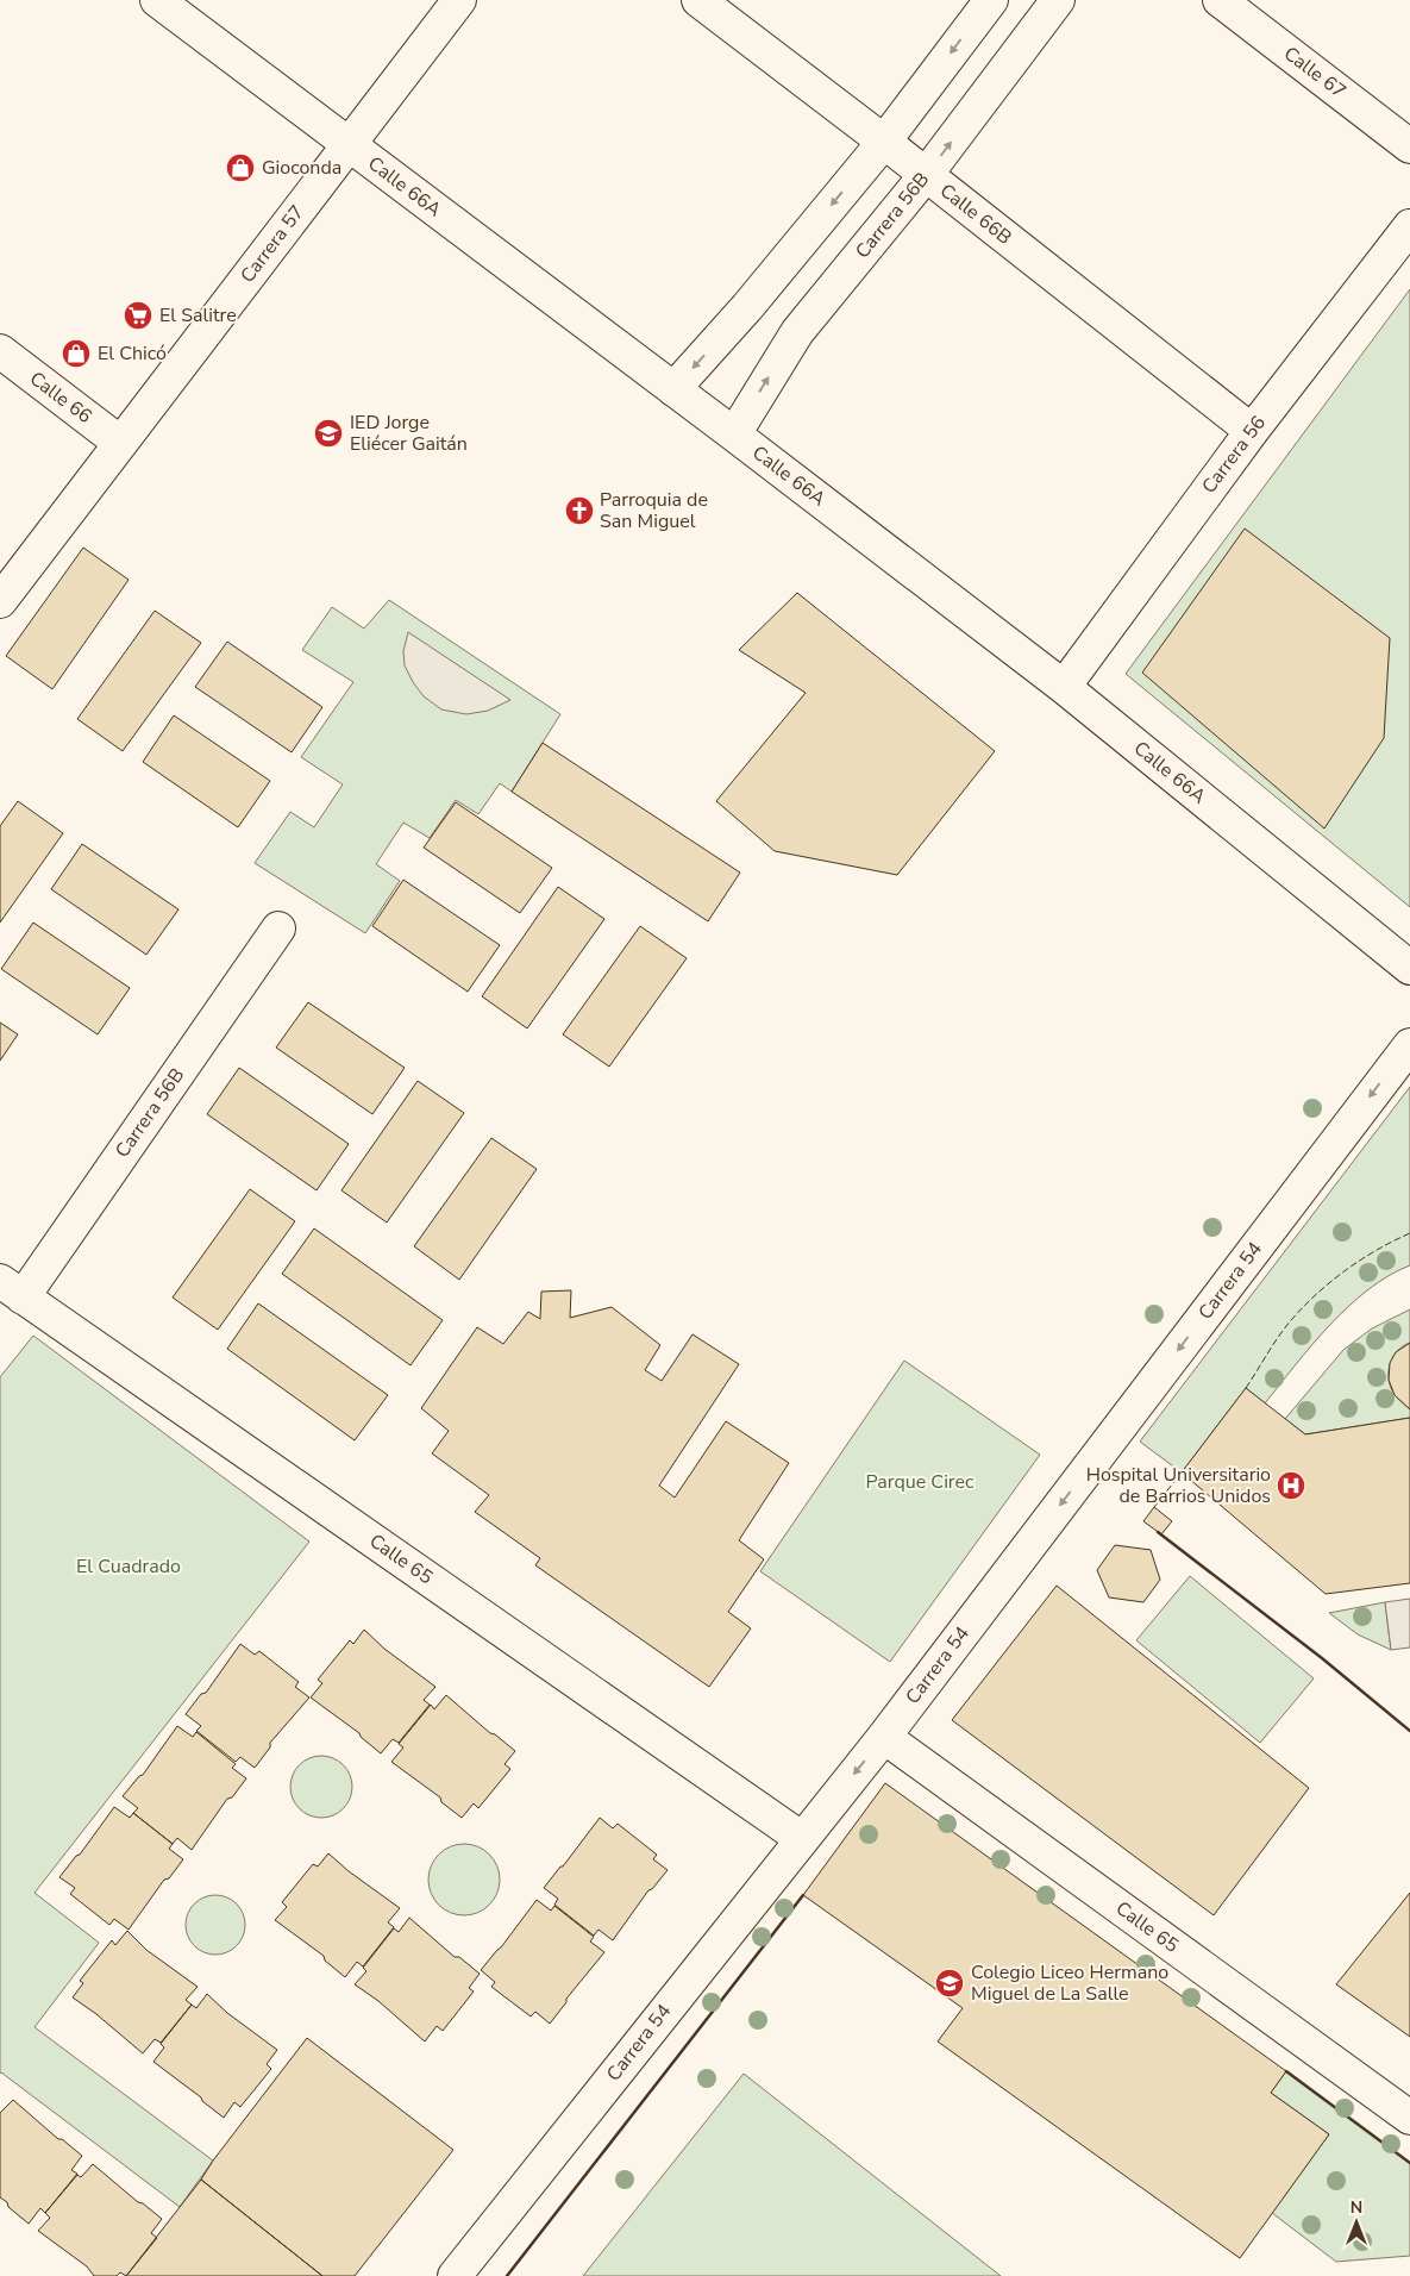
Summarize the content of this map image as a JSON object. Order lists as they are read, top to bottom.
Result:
{
  "streets": {
    "street": [
      "Calle 67",
      "Calle 66A",
      "Calle 66B",
      "Carrera 56B",
      "Carrera 57",
      "Calle 66",
      "Carrera 56",
      "Carrera 54",
      "Calle 65"
    ]
  },
  "crossings": [
    ["Calle 66A", "Carrera 56B"],
    ["Calle 66A", "Carrera 57"],
    ["Calle 66A", "Carrera 56"],
    ["Calle 66B", "Carrera 56B"],
    ["Calle 66B", "Carrera 56"],
    ["Carrera 56B", "Calle 65"],
    ["Carrera 57", "Calle 66"],
    ["Carrera 54", "Calle 65"]
  ],
  "one_way": ["Carrera 54"],
  "parks": ["Parque Cirec", "El Cuadrado"],
  "places": {
    "shop": ["Gioconda", "El Chicó"],
    "supermarket": ["El Salitre"],
    "school or university": ["IED Jorge Eliécer Gaitán", "Colegio Liceo Hermano Miguel de La Salle"],
    "church": ["Parroquia de San Miguel"],
    "hospital": ["Hospital Universitario de Barrios Unidos"]
  },
  "north": "top"
}
